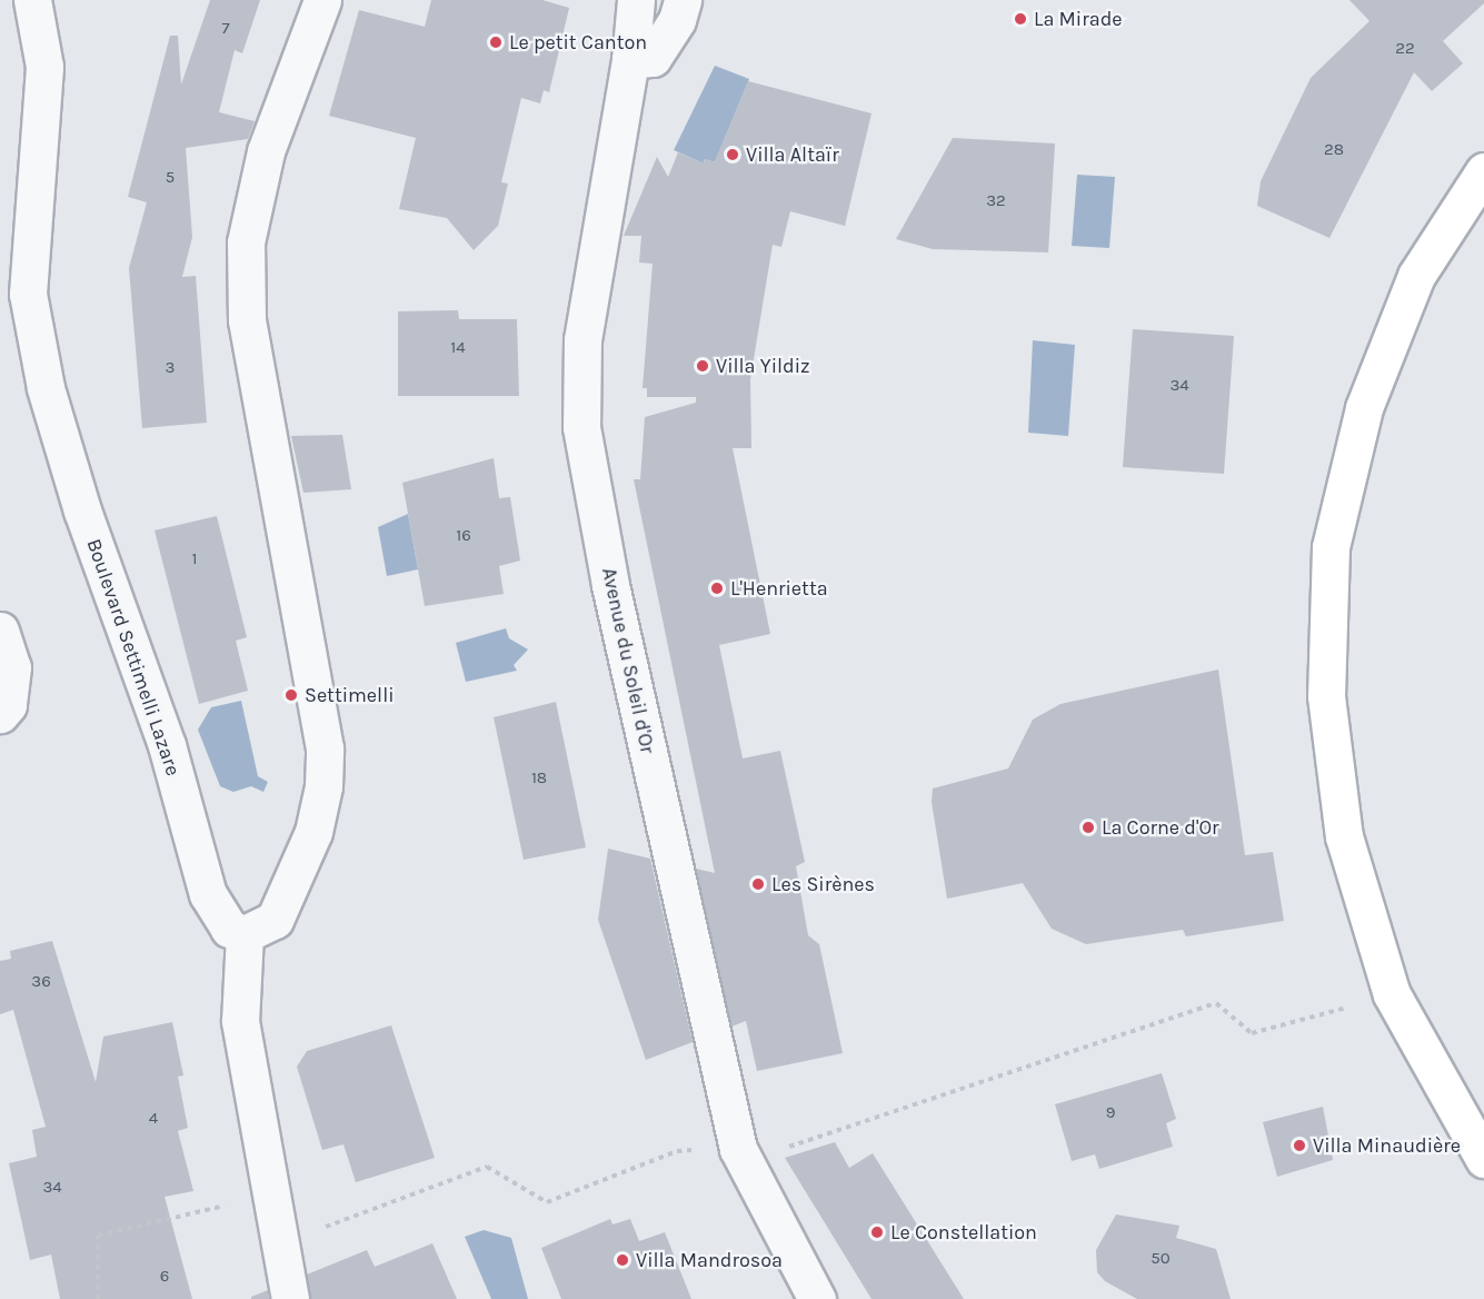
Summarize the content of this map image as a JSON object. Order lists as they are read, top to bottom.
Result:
{
  "streets": {
    "street": ["Boulevard Settimelli Lazare", "Avenue du Soleil d'Or"]
  },
  "places": [
    "La Mirade",
    "Le petit Canton",
    "Villa Altaïr",
    "Villa Yildiz",
    "L'Henrietta",
    "Settimelli",
    "La Corne d'Or",
    "Les Sirènes",
    "Villa Minaudière",
    "Le Constellation",
    "Villa Mandrosoa"
  ],
  "house_numbers": [
    "7",
    "22",
    "28",
    "5",
    "32",
    "14",
    "3",
    "34",
    "16",
    "1",
    "18",
    "36",
    "9",
    "4",
    "34",
    "50",
    "6"
  ]
}
